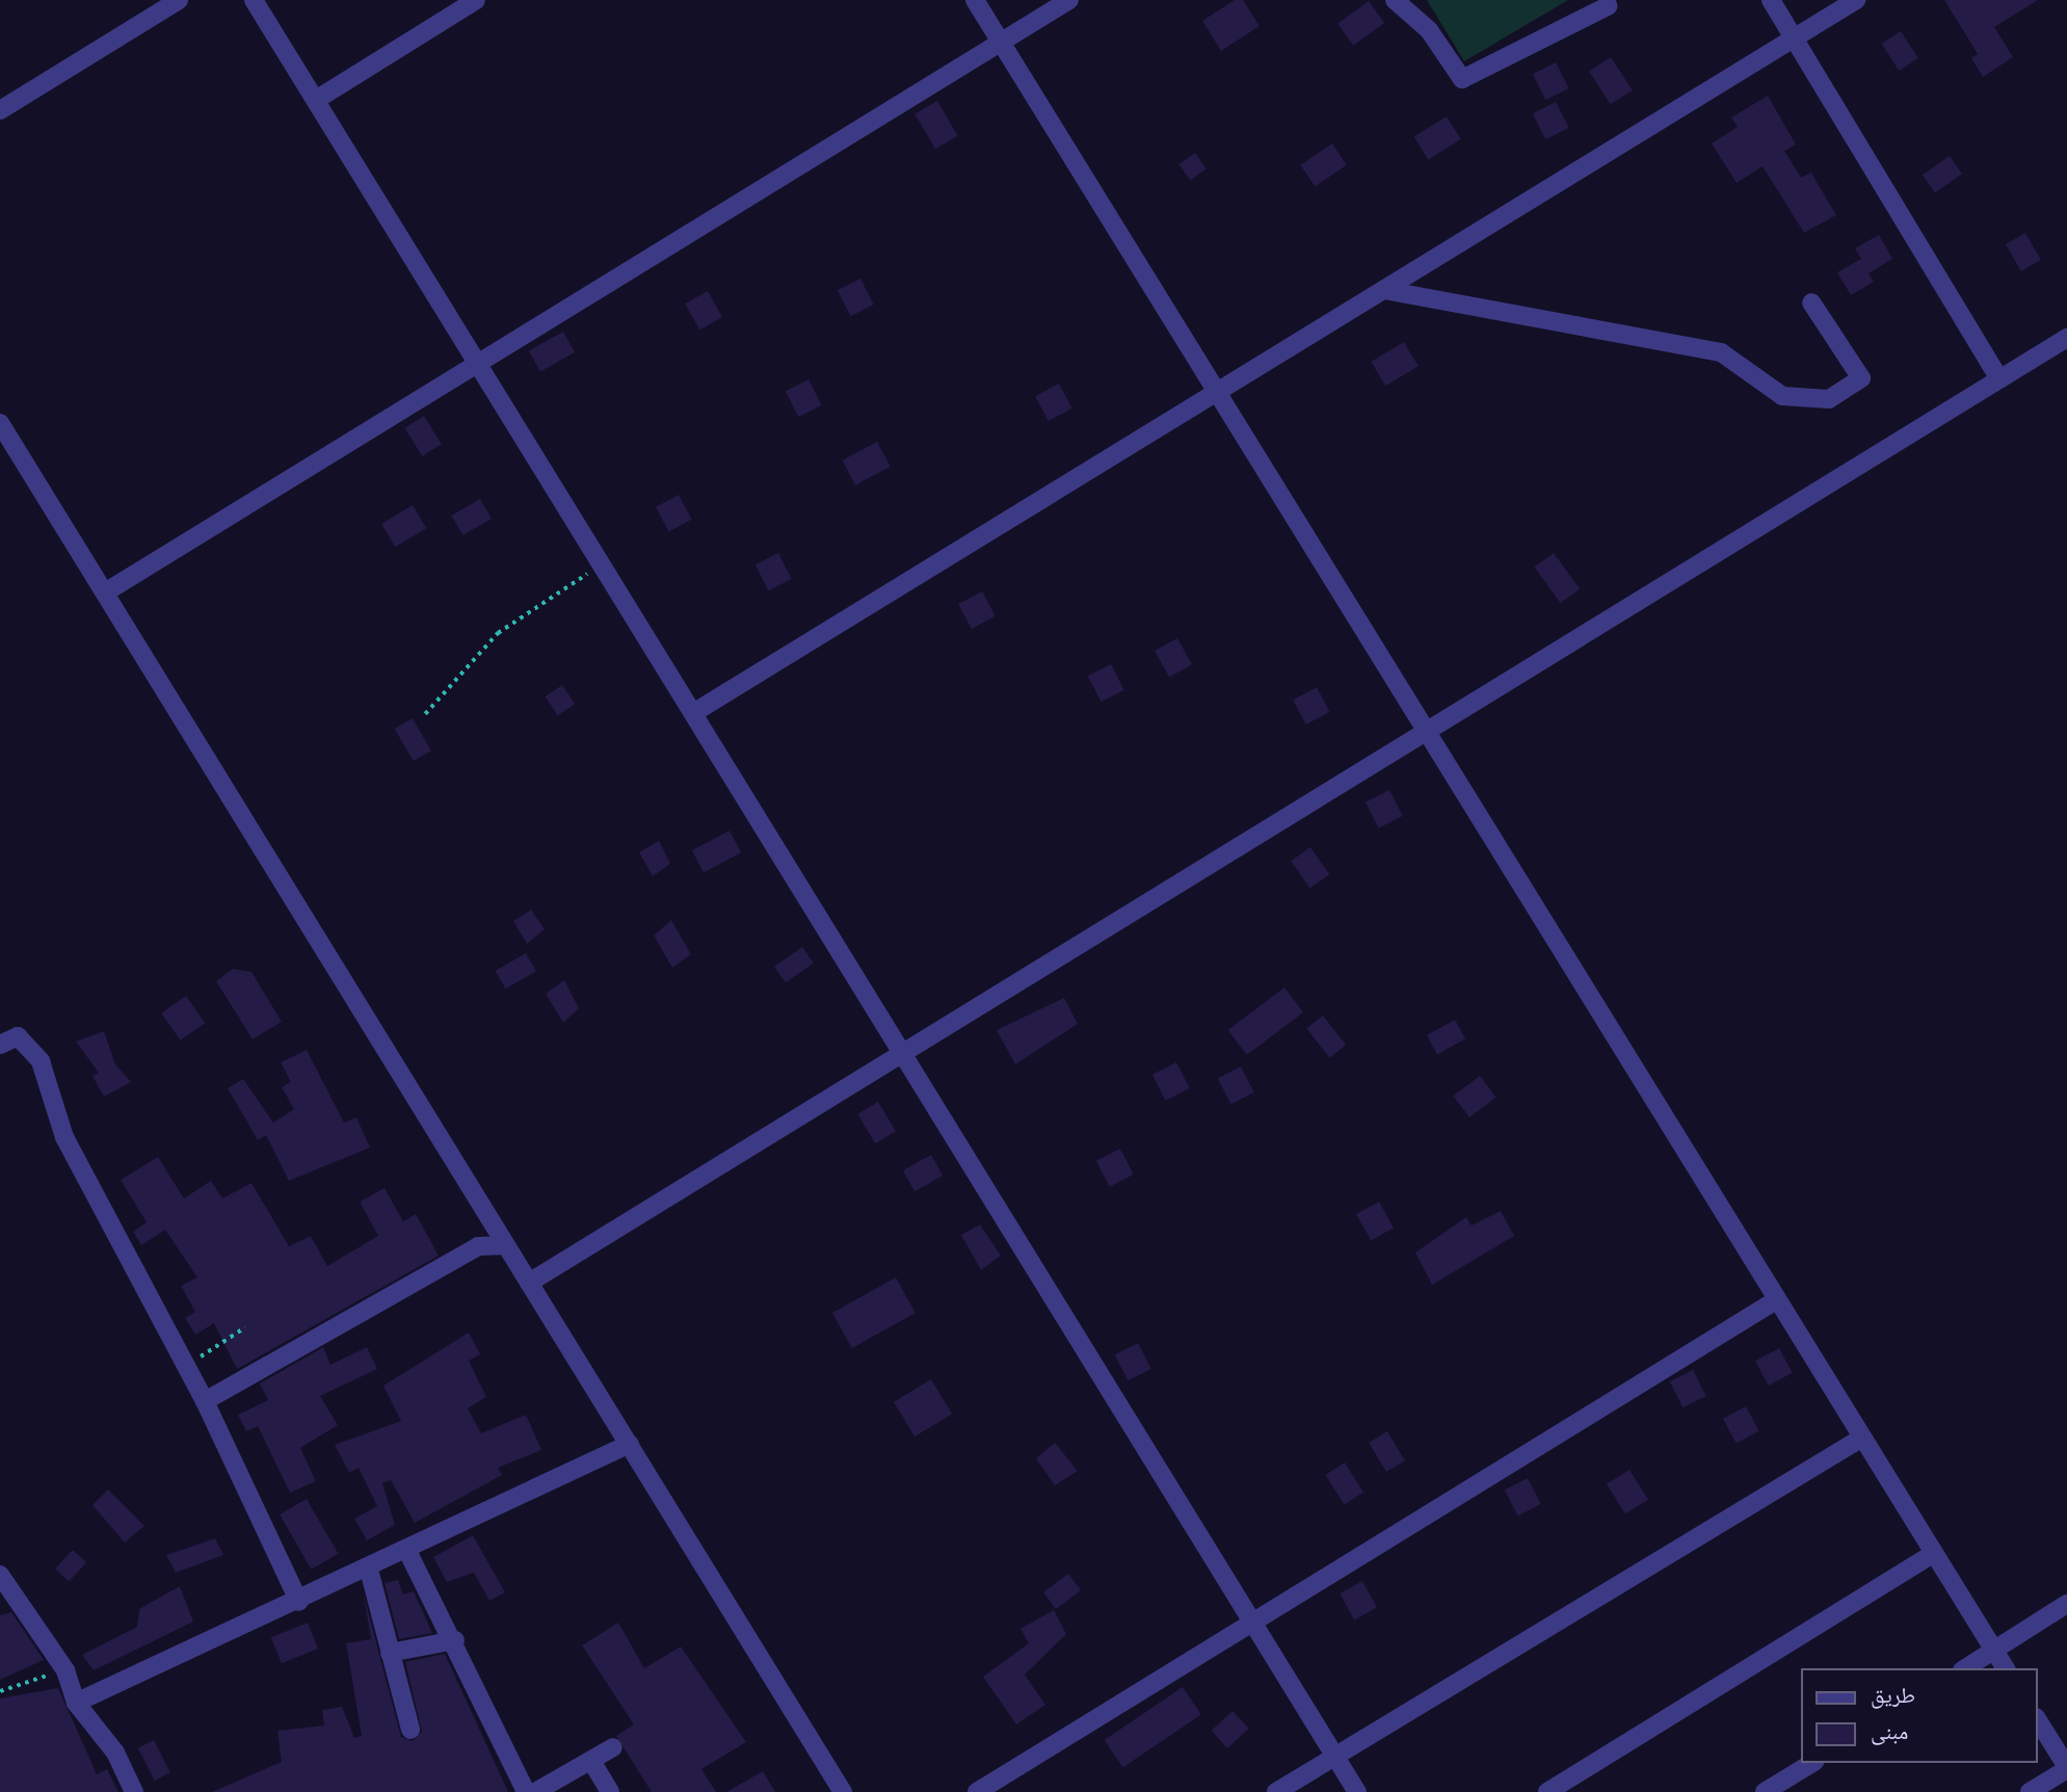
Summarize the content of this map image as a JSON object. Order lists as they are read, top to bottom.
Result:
{
  "legend": ["طريق", "مبنى"]
}
